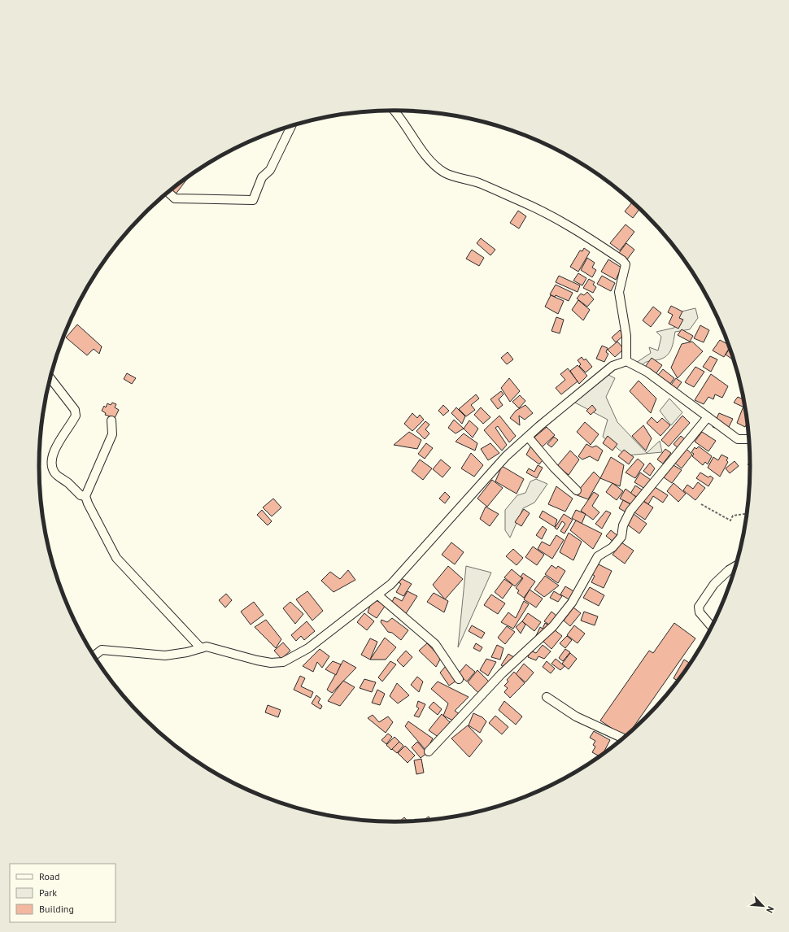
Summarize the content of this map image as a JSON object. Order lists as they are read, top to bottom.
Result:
{
  "legend": ["Road", "Park", "Building"],
  "north": "bottom right"
}
